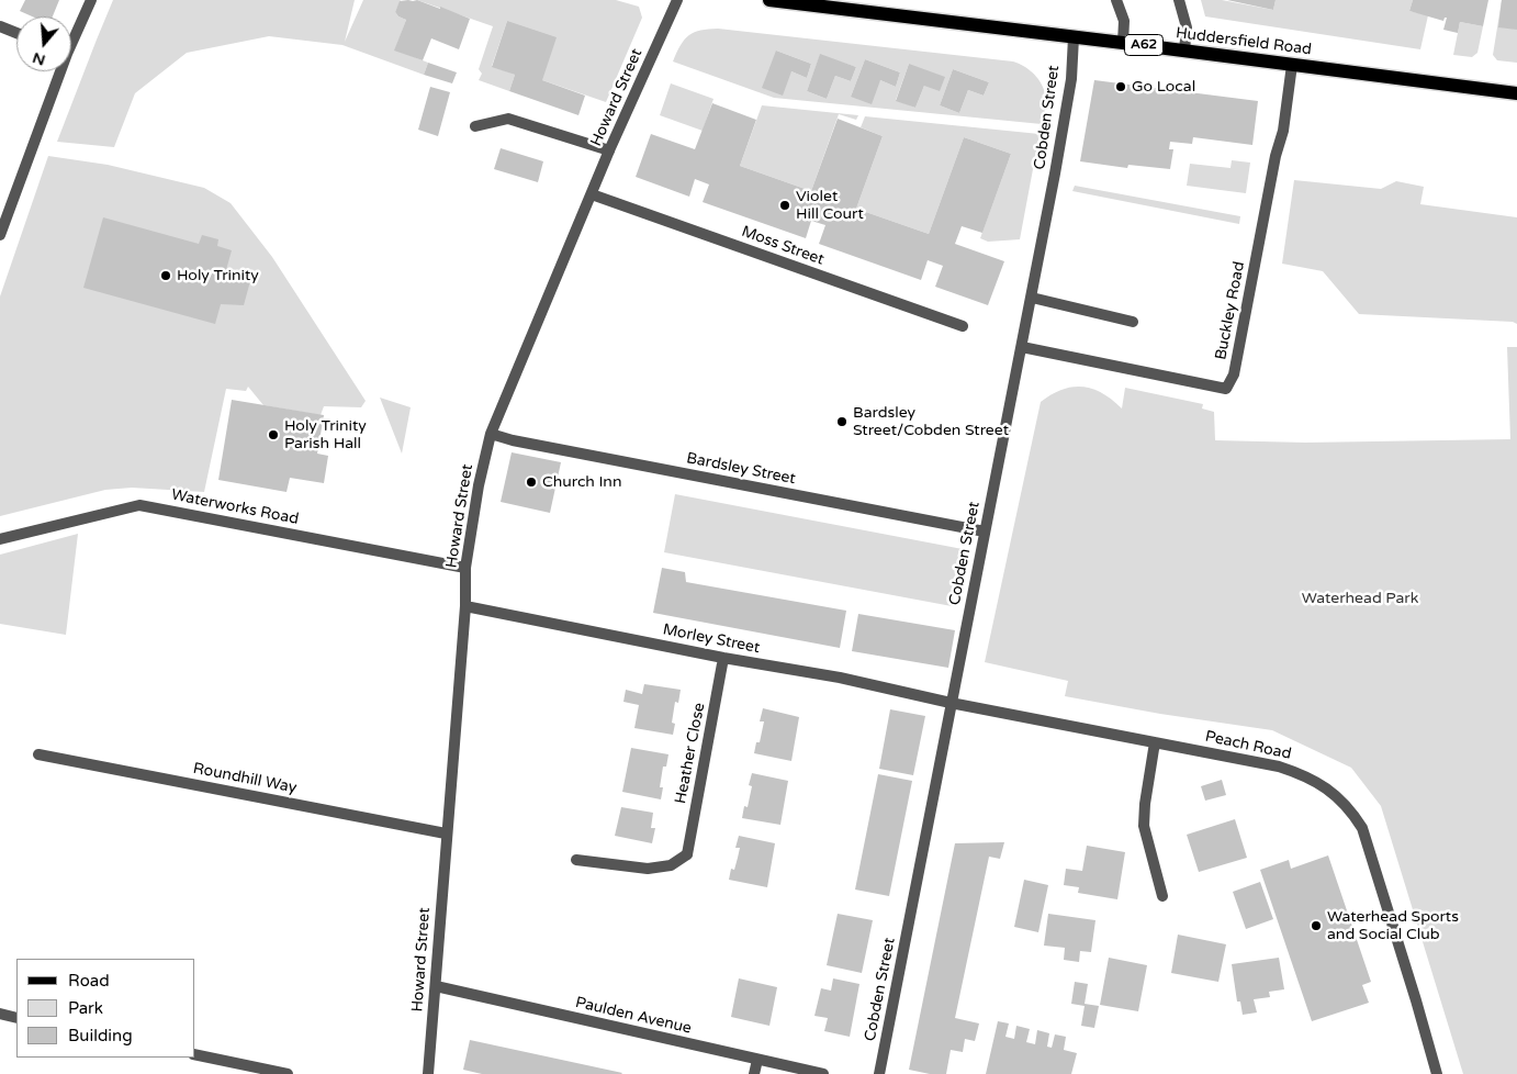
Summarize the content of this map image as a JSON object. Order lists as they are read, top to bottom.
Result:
{
  "streets": {
    "main road": ["Huddersfield Road", "A62"],
    "street": [
      "Howard Street",
      "Cobden Street",
      "Moss Street",
      "Buckley Road",
      "Bardsley Street",
      "Waterworks Road",
      "Morley Street",
      "Peach Road",
      "Heather Close",
      "Roundhill Way",
      "Paulden Avenue"
    ]
  },
  "crossings": [
    ["Huddersfield Road", "Cobden Street"],
    ["Huddersfield Road", "Buckley Road"],
    ["Howard Street", "Moss Street"],
    ["Howard Street", "Bardsley Street"],
    ["Howard Street", "Waterworks Road"],
    ["Howard Street", "Morley Street"],
    ["Howard Street", "Roundhill Way"],
    ["Howard Street", "Paulden Avenue"],
    ["Cobden Street", "Buckley Road"],
    ["Cobden Street", "Bardsley Street"],
    ["Cobden Street", "Morley Street"],
    ["Cobden Street", "Peach Road"],
    ["Morley Street", "Peach Road"],
    ["Morley Street", "Heather Close"]
  ],
  "parks": ["Waterhead Park"],
  "places": [
    "Go Local",
    "Violet Hill Court",
    "Holy Trinity",
    "Bardsley Street/Cobden Street",
    "Holy Trinity Parish Hall",
    "Church Inn",
    "Waterhead Sports and Social Club"
  ],
  "legend": ["Road", "Park", "Building"],
  "north": "bottom"
}
